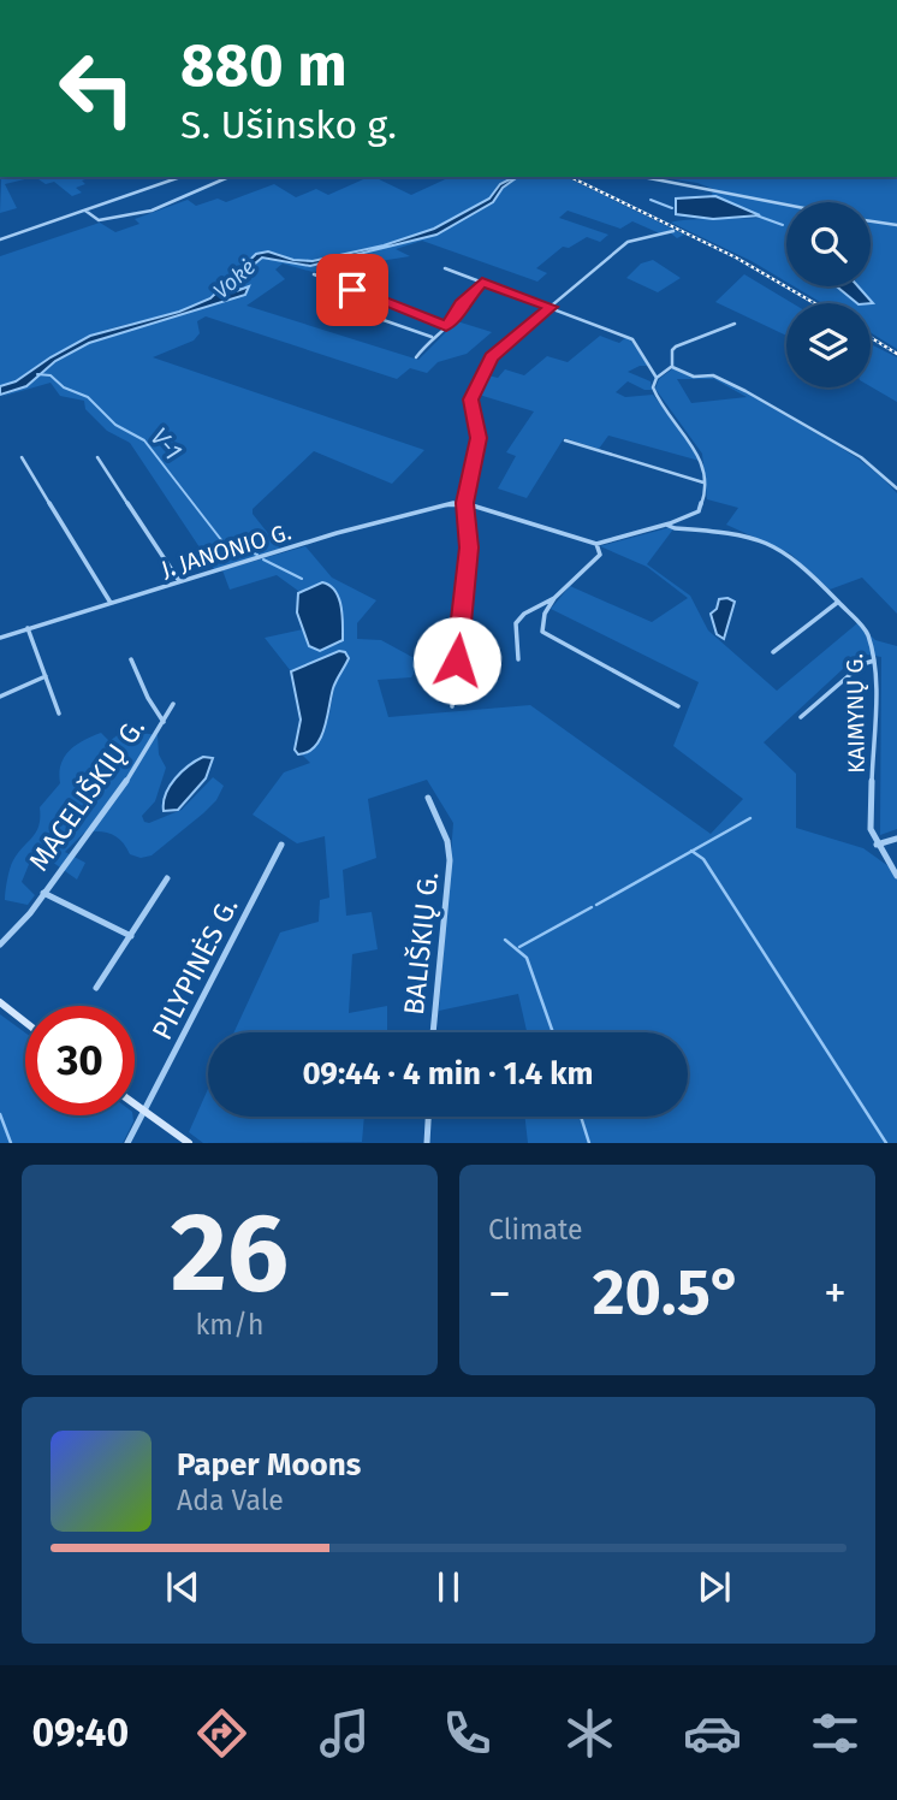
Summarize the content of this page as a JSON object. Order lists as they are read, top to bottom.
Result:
{
  "streets": {
    "street": [
      "J. JANONIO G.",
      "KAIMYNŲ G.",
      "MACELIŠKIŲ G.",
      "BALIŠKIŲ G.",
      "PILYPINĖS G."
    ]
  },
  "crossings": [
    ["J. JANONIO G.", "KAIMYNŲ G."]
  ],
  "water": ["Vokė", "V-1"],
  "page": {
    "turn": ["880 m", "S. Ušinsko g."],
    "limit": "30",
    "trip": "09:44 · 4 min · 1.4 km",
    "tile": [
      ["26", "km/h"],
      "Climate"
    ],
    "heat": ["−", "20.5°", "+"],
    "song": ["Paper Moons", "Ada Vale"],
    "tabs": "09:40"
  }
}
